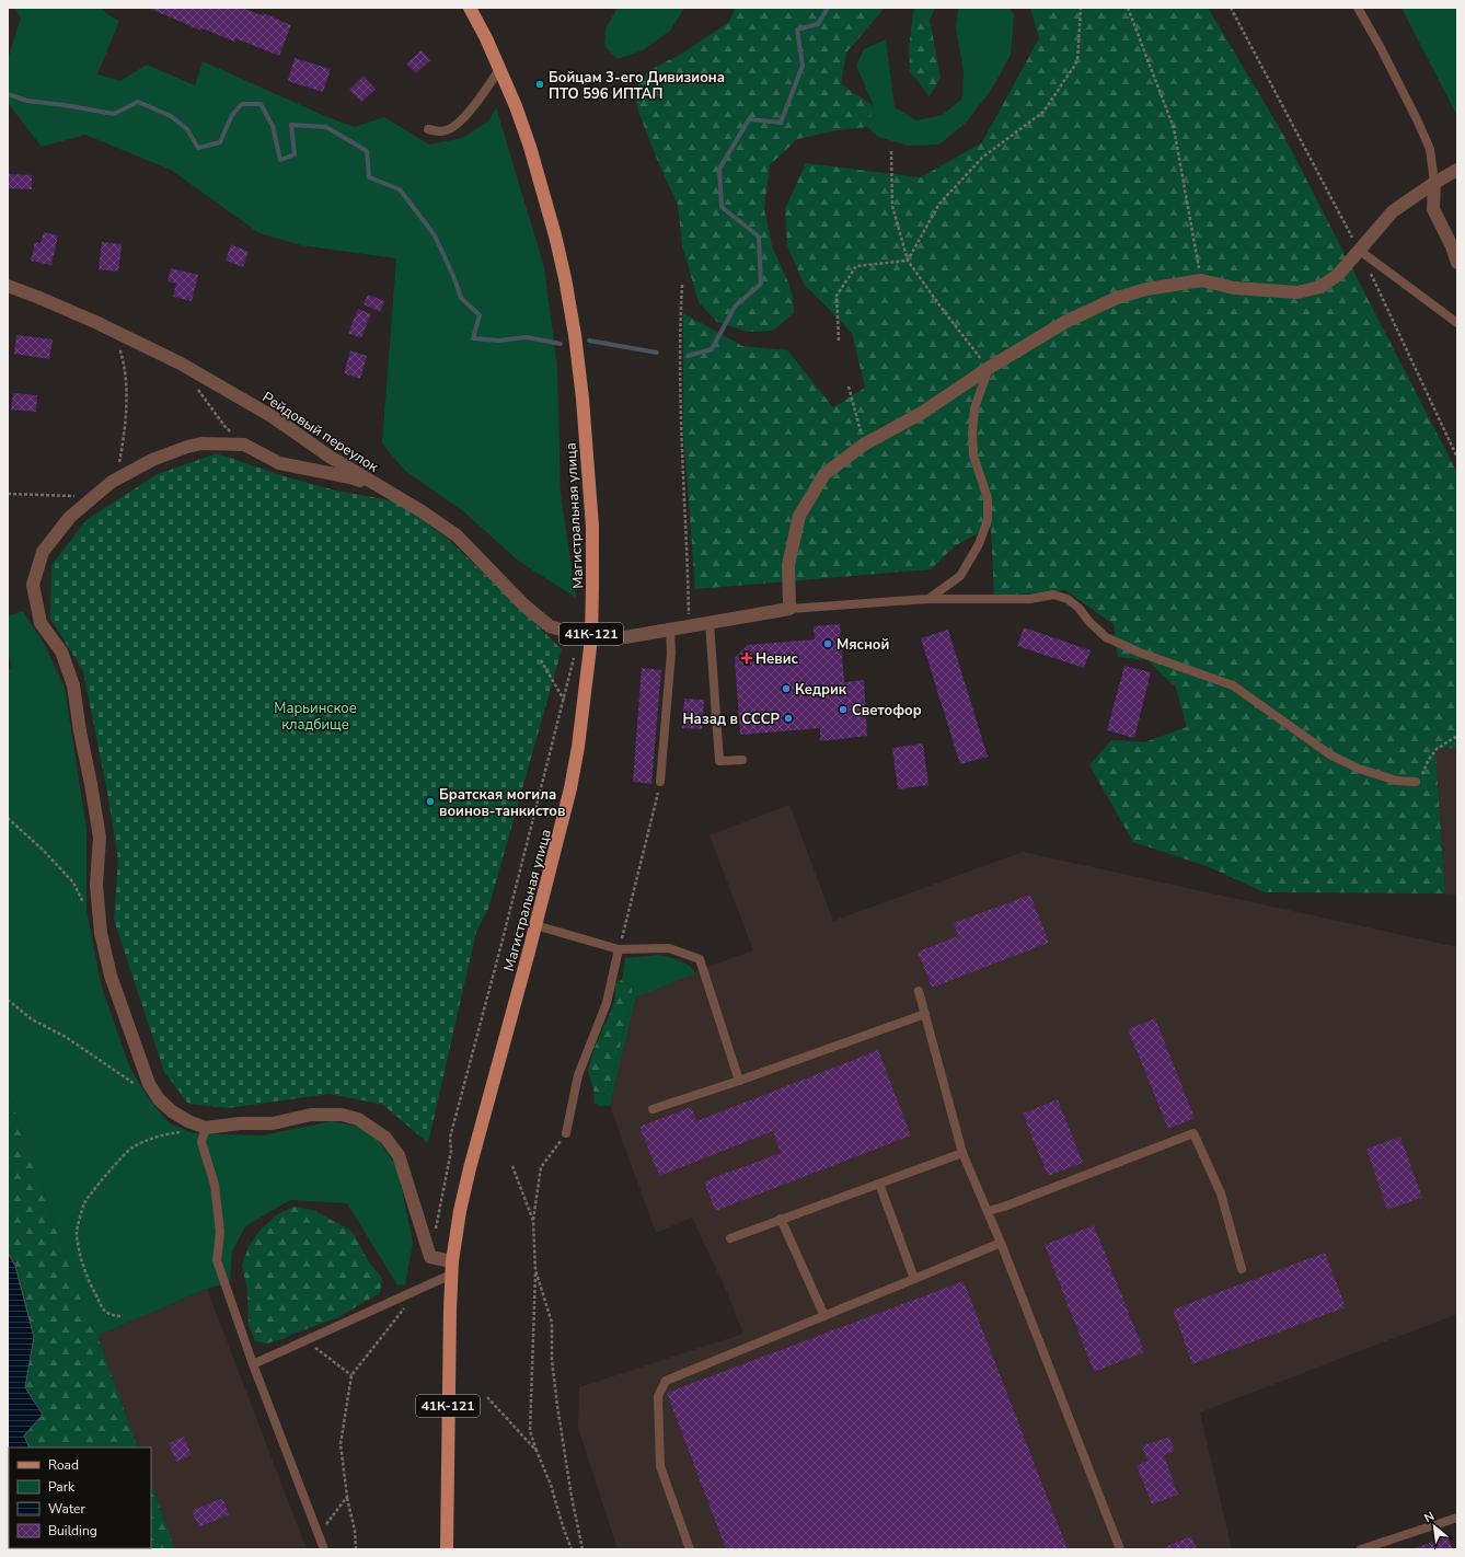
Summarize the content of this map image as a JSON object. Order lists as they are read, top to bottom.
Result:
{
  "streets": {
    "main road": ["Магистральная улица", "41К-121"],
    "street": ["Рейдовый переулок"]
  },
  "crossings": [
    ["Рейдовый переулок", "Магистральная улица"],
    ["Магистральная улица", "41К-121"]
  ],
  "parks": ["Марьинское кладбище"],
  "places": {
    "other": [
      "Бойцам 3-его Дивизиона ПТО 596 ИПТАП",
      "Мясной",
      "Кедрик",
      "Светофор",
      "Назад в СССР",
      "Братская могила воинов-танкистов"
    ],
    "health": ["Невис"]
  },
  "legend": [
    "Road",
    "Park",
    "Water",
    "Building"
  ],
  "north": "top left"
}
